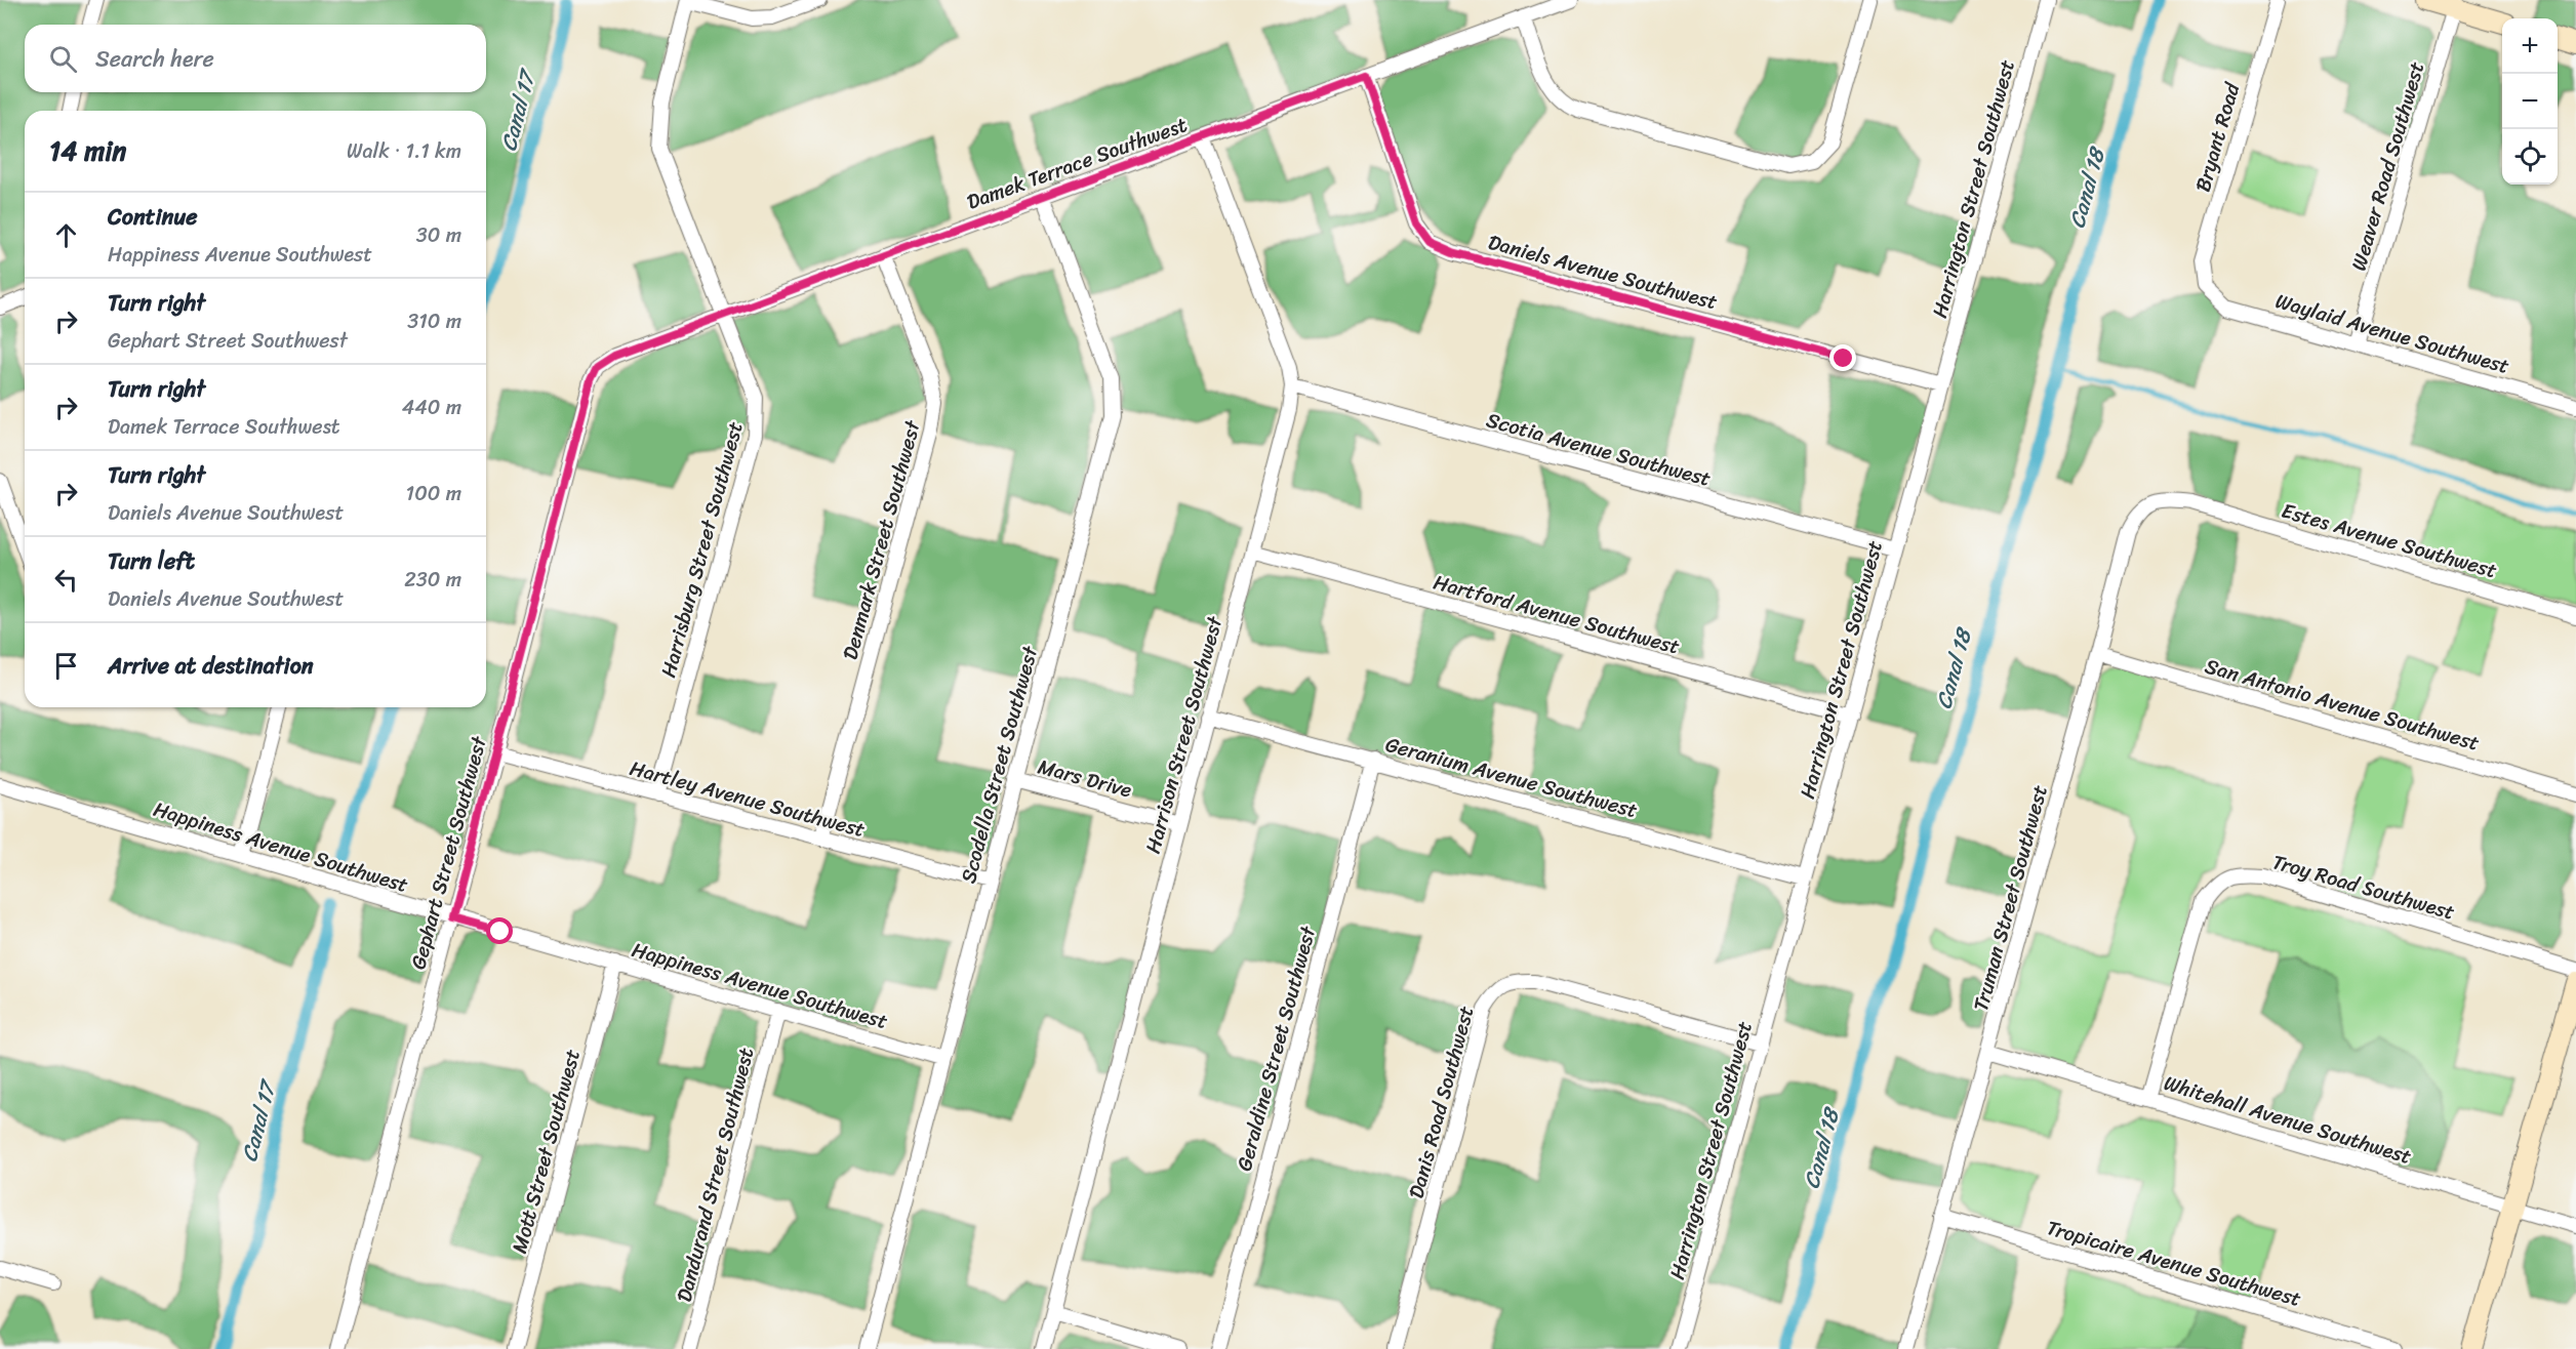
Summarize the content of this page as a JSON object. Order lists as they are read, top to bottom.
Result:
{
  "streets": {
    "street": [
      "Bryant Road",
      "Damek Terrace Southwest",
      "Weaver Road Southwest",
      "Harrington Street Southwest",
      "Daniels Avenue Southwest",
      "Waylaid Avenue Southwest",
      "Scotia Avenue Southwest",
      "Denmark Street Southwest",
      "Estes Avenue Southwest",
      "Harrisburg Street Southwest",
      "Hartford Avenue Southwest",
      "San Antonio Avenue Southwest",
      "Harrison Street Southwest",
      "Scodella Street Southwest",
      "Geranium Avenue Southwest",
      "Mars Drive",
      "Hartley Avenue Southwest",
      "Happiness Avenue Southwest",
      "Gephart Street Southwest",
      "Troy Road Southwest",
      "Truman Street Southwest",
      "Geraldine Street Southwest",
      "Danis Road Southwest",
      "Whitehall Avenue Southwest",
      "Mott Street Southwest",
      "Dandurand Street Southwest",
      "Tropicaire Avenue Southwest"
    ]
  },
  "crossings": [
    ["Bryant Road", "Waylaid Avenue Southwest"],
    ["Damek Terrace Southwest", "Daniels Avenue Southwest"],
    ["Damek Terrace Southwest", "Denmark Street Southwest"],
    ["Damek Terrace Southwest", "Harrisburg Street Southwest"],
    ["Damek Terrace Southwest", "Harrison Street Southwest"],
    ["Damek Terrace Southwest", "Scodella Street Southwest"],
    ["Damek Terrace Southwest", "Gephart Street Southwest"],
    ["Weaver Road Southwest", "Waylaid Avenue Southwest"],
    ["Harrington Street Southwest", "Daniels Avenue Southwest"],
    ["Harrington Street Southwest", "Scotia Avenue Southwest"],
    ["Harrington Street Southwest", "Hartford Avenue Southwest"],
    ["Harrington Street Southwest", "Geranium Avenue Southwest"],
    ["Harrington Street Southwest", "Danis Road Southwest"],
    ["Scotia Avenue Southwest", "Harrison Street Southwest"],
    ["Denmark Street Southwest", "Hartley Avenue Southwest"],
    ["Estes Avenue Southwest", "Truman Street Southwest"],
    ["Harrisburg Street Southwest", "Hartley Avenue Southwest"],
    ["Hartford Avenue Southwest", "Harrison Street Southwest"],
    ["San Antonio Avenue Southwest", "Truman Street Southwest"],
    ["Harrison Street Southwest", "Geranium Avenue Southwest"],
    ["Harrison Street Southwest", "Mars Drive"],
    ["Scodella Street Southwest", "Mars Drive"],
    ["Scodella Street Southwest", "Hartley Avenue Southwest"],
    ["Scodella Street Southwest", "Happiness Avenue Southwest"],
    ["Geranium Avenue Southwest", "Geraldine Street Southwest"],
    ["Hartley Avenue Southwest", "Gephart Street Southwest"],
    ["Happiness Avenue Southwest", "Gephart Street Southwest"],
    ["Happiness Avenue Southwest", "Mott Street Southwest"],
    ["Happiness Avenue Southwest", "Dandurand Street Southwest"],
    ["Troy Road Southwest", "Whitehall Avenue Southwest"],
    ["Truman Street Southwest", "Whitehall Avenue Southwest"],
    ["Truman Street Southwest", "Tropicaire Avenue Southwest"]
  ],
  "water": ["Canal 17", "Canal 18"],
  "page": {
    "map_buttons": ["+", "−"],
    "search": "Search here",
    "heading": ["14 min", "Walk · 1.1 km"],
    "list": [
      ["Continue", "Happiness Avenue Southwest", "30 m"],
      ["Turn right", "Gephart Street Southwest", "310 m"],
      ["Turn right", "Damek Terrace Southwest", "440 m"],
      ["Turn right", "Daniels Avenue Southwest", "100 m"],
      ["Turn left", "Daniels Avenue Southwest", "230 m"],
      "Arrive at destination"
    ]
  }
}
